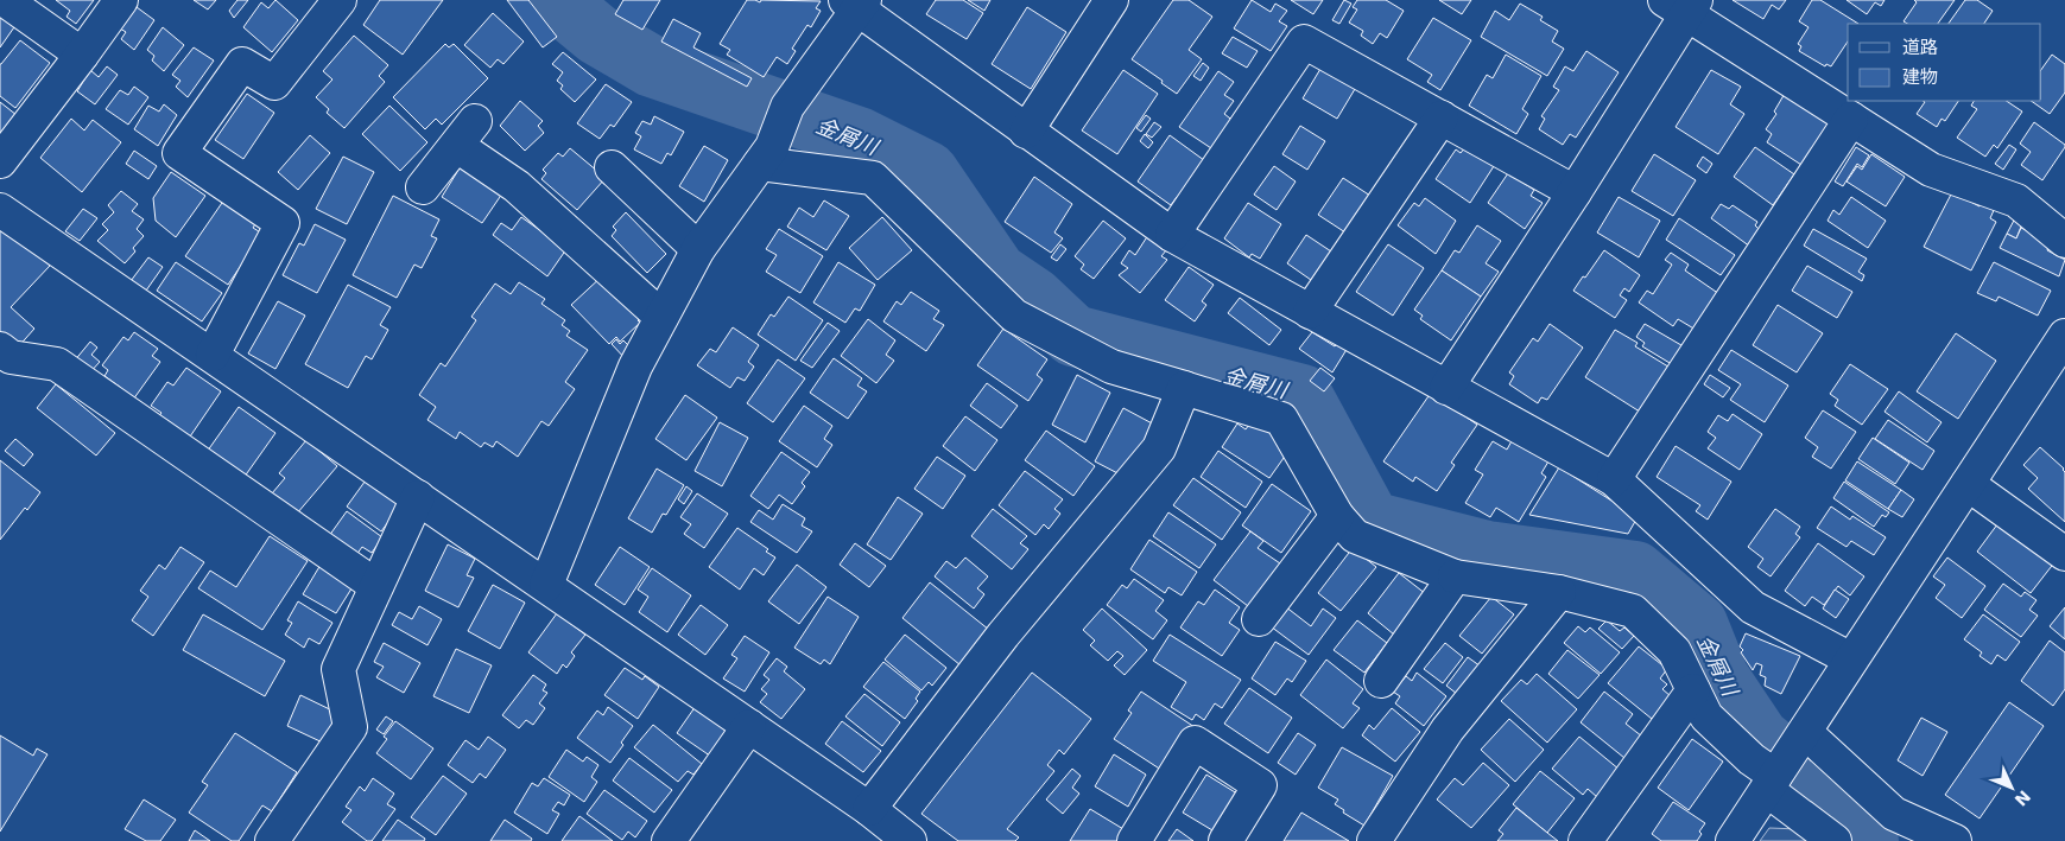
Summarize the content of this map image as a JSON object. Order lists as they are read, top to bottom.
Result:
{
  "water": ["金屑川"],
  "legend": ["道路", "建物"],
  "north": "bottom right"
}
